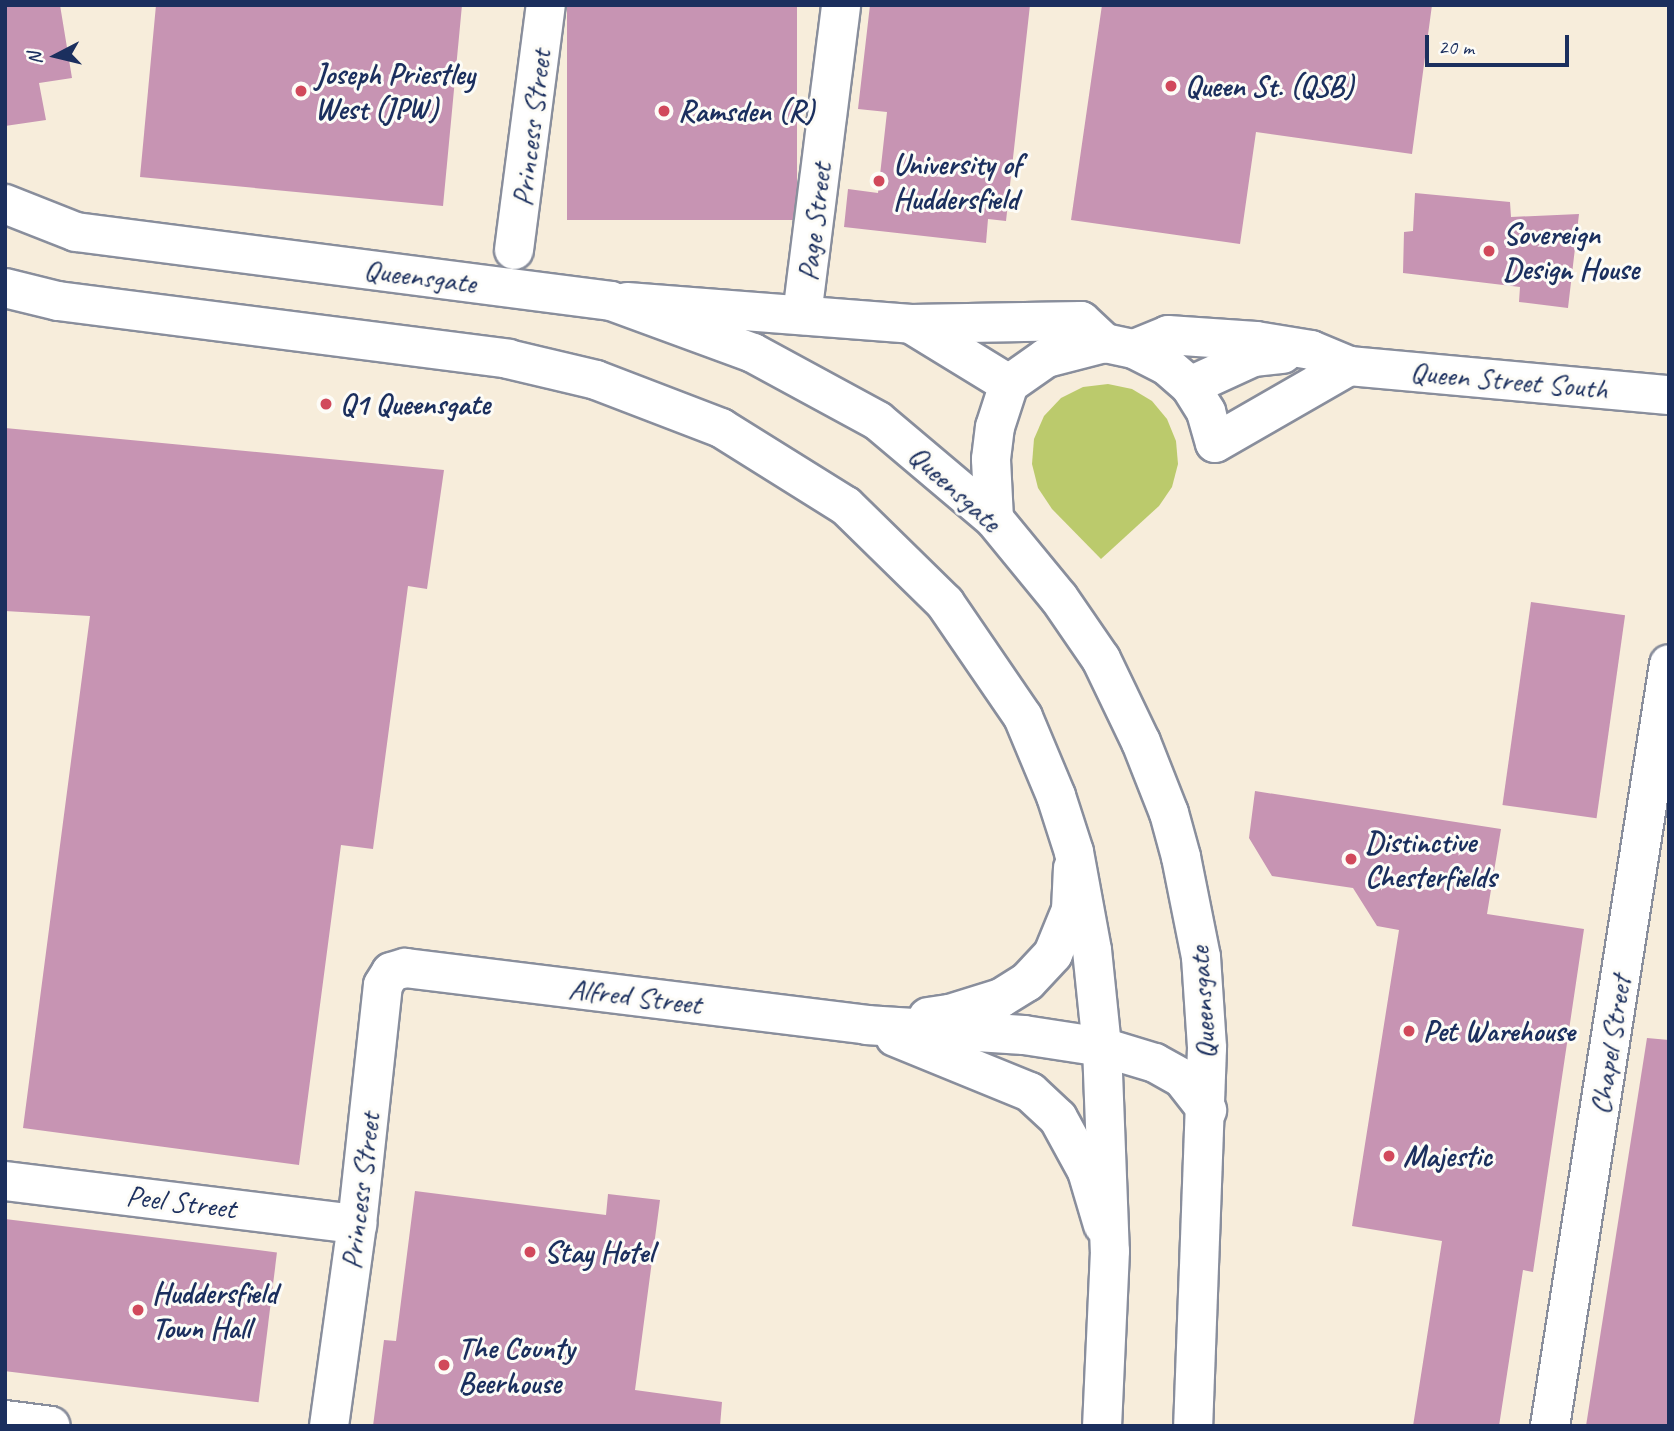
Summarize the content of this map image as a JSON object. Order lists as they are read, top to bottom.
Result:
{
  "streets": {
    "main road": [
      "Princess Street",
      "Page Street",
      "Queensgate",
      "Queen Street South",
      "Alfred Street",
      "Chapel Street",
      "Peel Street"
    ]
  },
  "crossings": [
    ["Princess Street", "Alfred Street"],
    ["Princess Street", "Peel Street"],
    ["Queensgate", "Alfred Street"]
  ],
  "places": [
    "Queen St. (QSB)",
    "Joseph Priestley West (JPW)",
    "Ramsden (R)",
    "University of Huddersfield",
    "Sovereign Design House",
    "Q1 Queensgate",
    "Distinctive Chesterfields",
    "Pet Warehouse",
    "Majestic",
    "Stay Hotel",
    "Huddersfield Town Hall",
    "The County Beerhouse"
  ],
  "scale_bar": "20 m",
  "north": "left"
}
